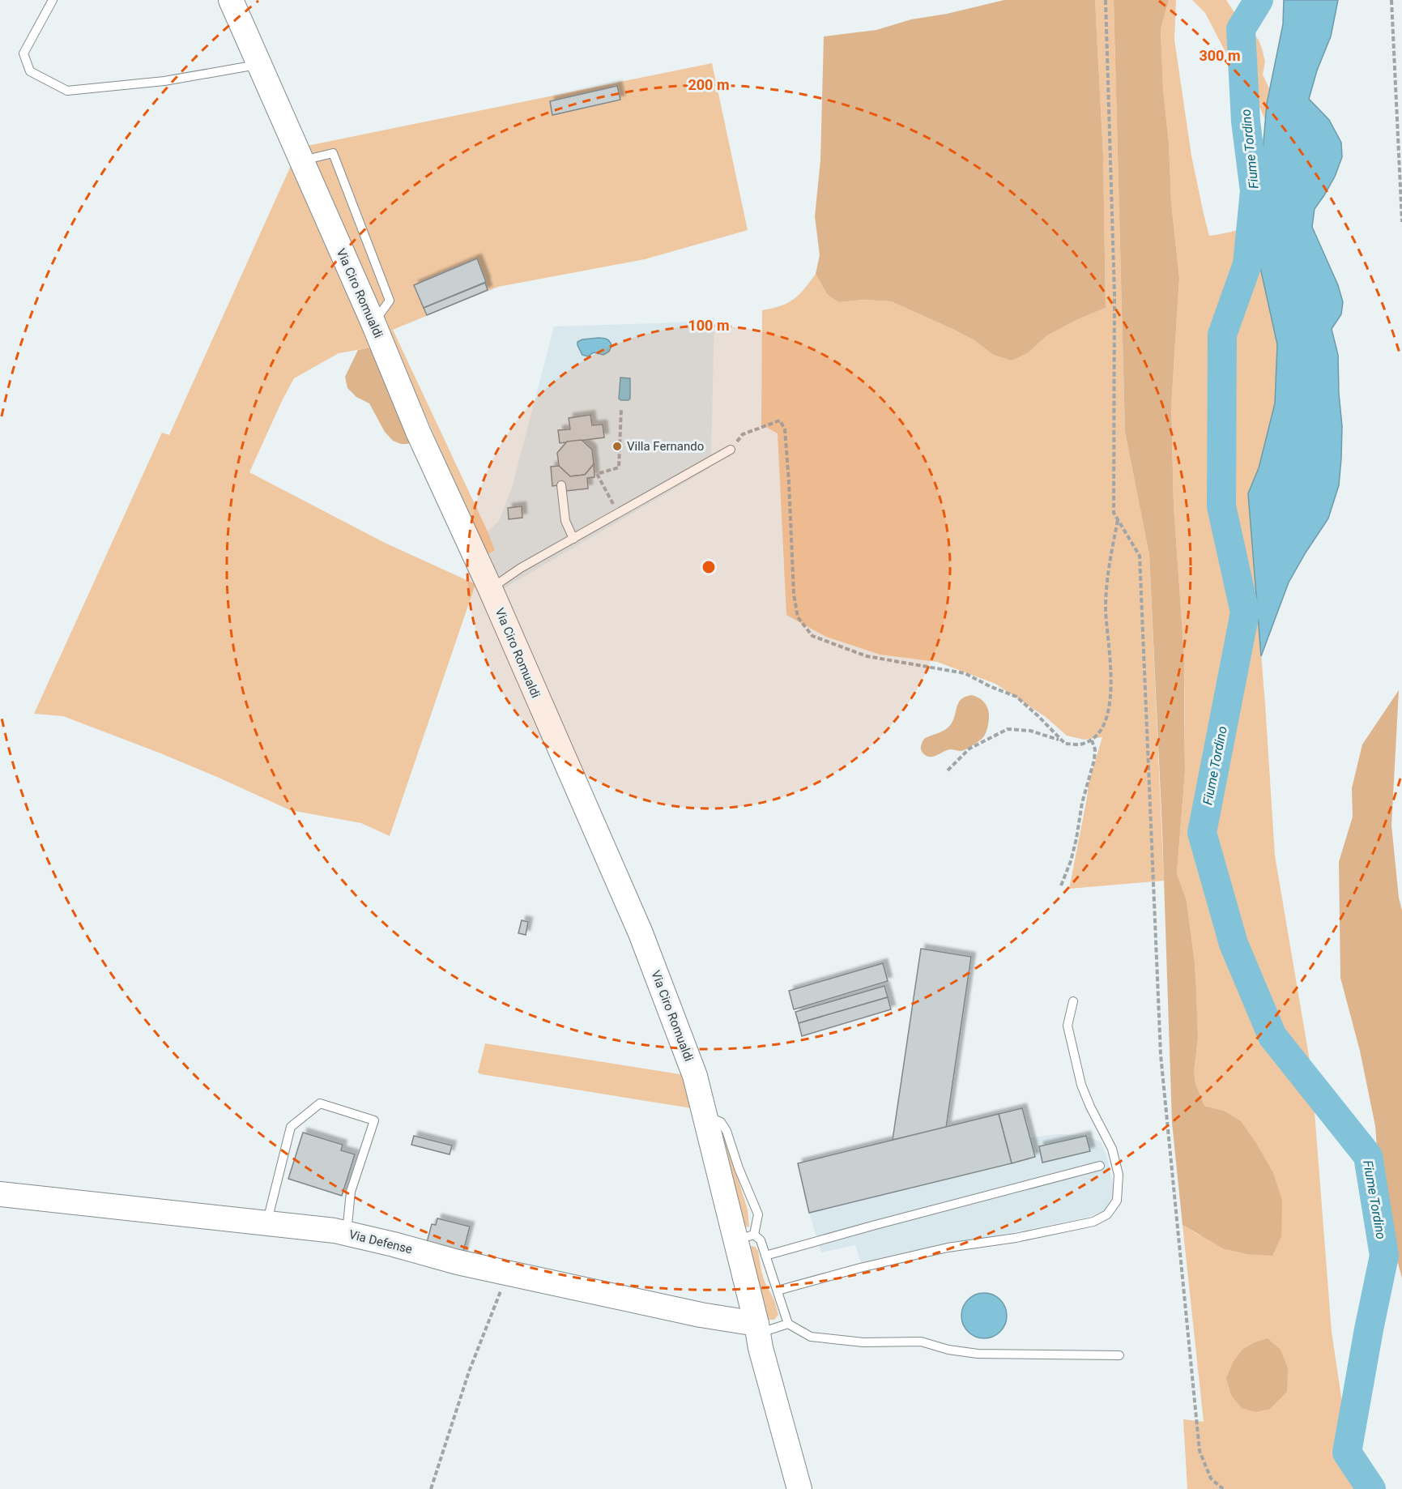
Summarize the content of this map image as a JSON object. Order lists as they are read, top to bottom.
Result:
{
  "streets": {
    "main road": ["Via Ciro Romualdi", "Via Defense"]
  },
  "crossings": [
    ["Via Ciro Romualdi", "Via Defense"]
  ],
  "water": ["Fiume Tordino"],
  "places": ["Villa Fernando"],
  "rings": ["300 m", "200 m", "100 m"]
}
